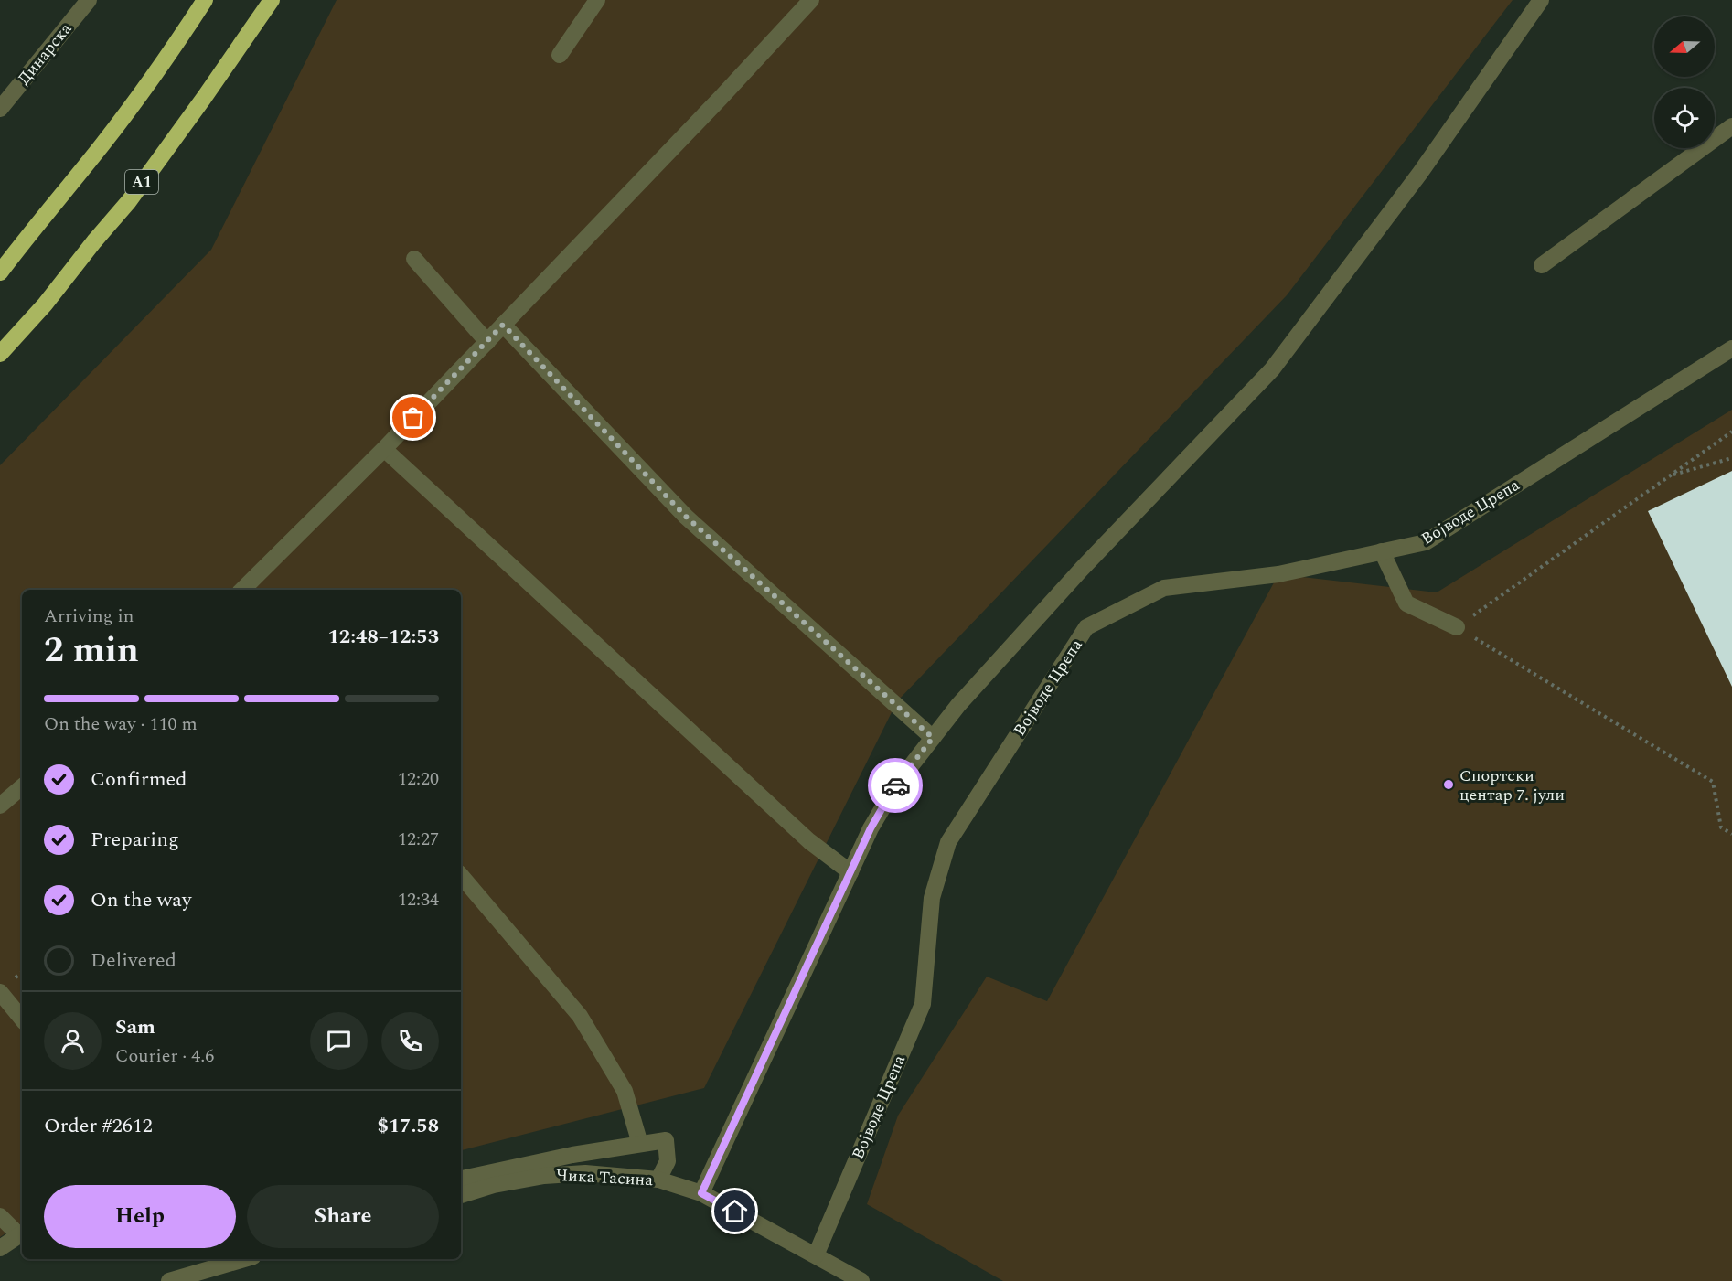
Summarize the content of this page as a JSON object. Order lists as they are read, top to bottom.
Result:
{
  "streets": {
    "highway": ["A1"],
    "street": ["Динарска", "Војводе Црепа", "Чика Тасина"]
  },
  "crossings": [
    ["Војводе Црепа", "Чика Тасина"]
  ],
  "places": ["Спортски центар 7. јули"],
  "north": "left",
  "page": {
    "heading": ["2 min", "Arriving in", "12:48–12:53"],
    "panel": [
      "Sam",
      "Courier · 4.6",
      "Order #2612",
      "$17.58"
    ],
    "bar": "On the way · 110 m",
    "list": [
      ["Confirmed", "12:20"],
      ["Preparing", "12:27"],
      ["On the way", "12:34"],
      "Delivered"
    ],
    "buttons": ["Help", "Share"]
  }
}
